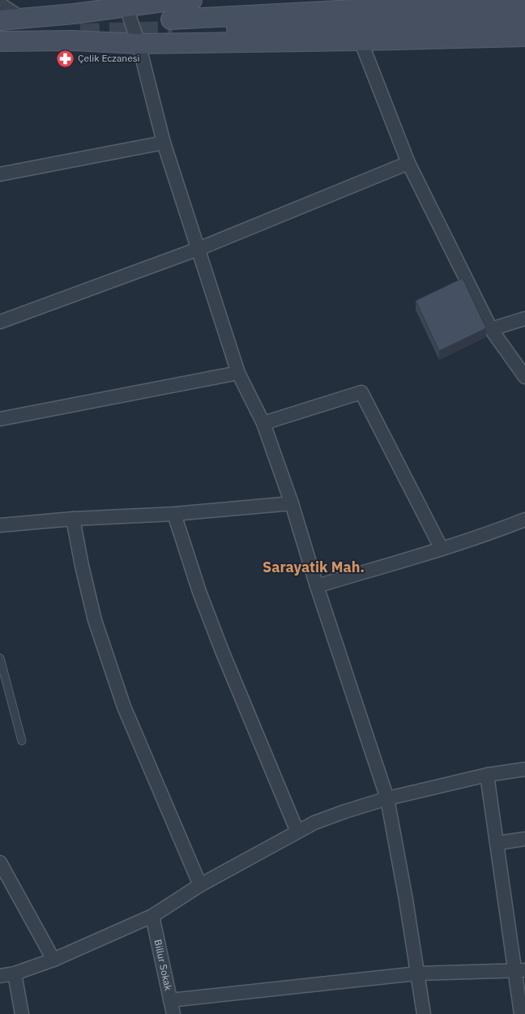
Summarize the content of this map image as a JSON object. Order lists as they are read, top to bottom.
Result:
{
  "streets": {
    "street": ["Billur Sokak"]
  },
  "districts": ["Sarayatik Mah."],
  "places": {
    "pharmacy": ["Çelik Eczanesi"]
  }
}
